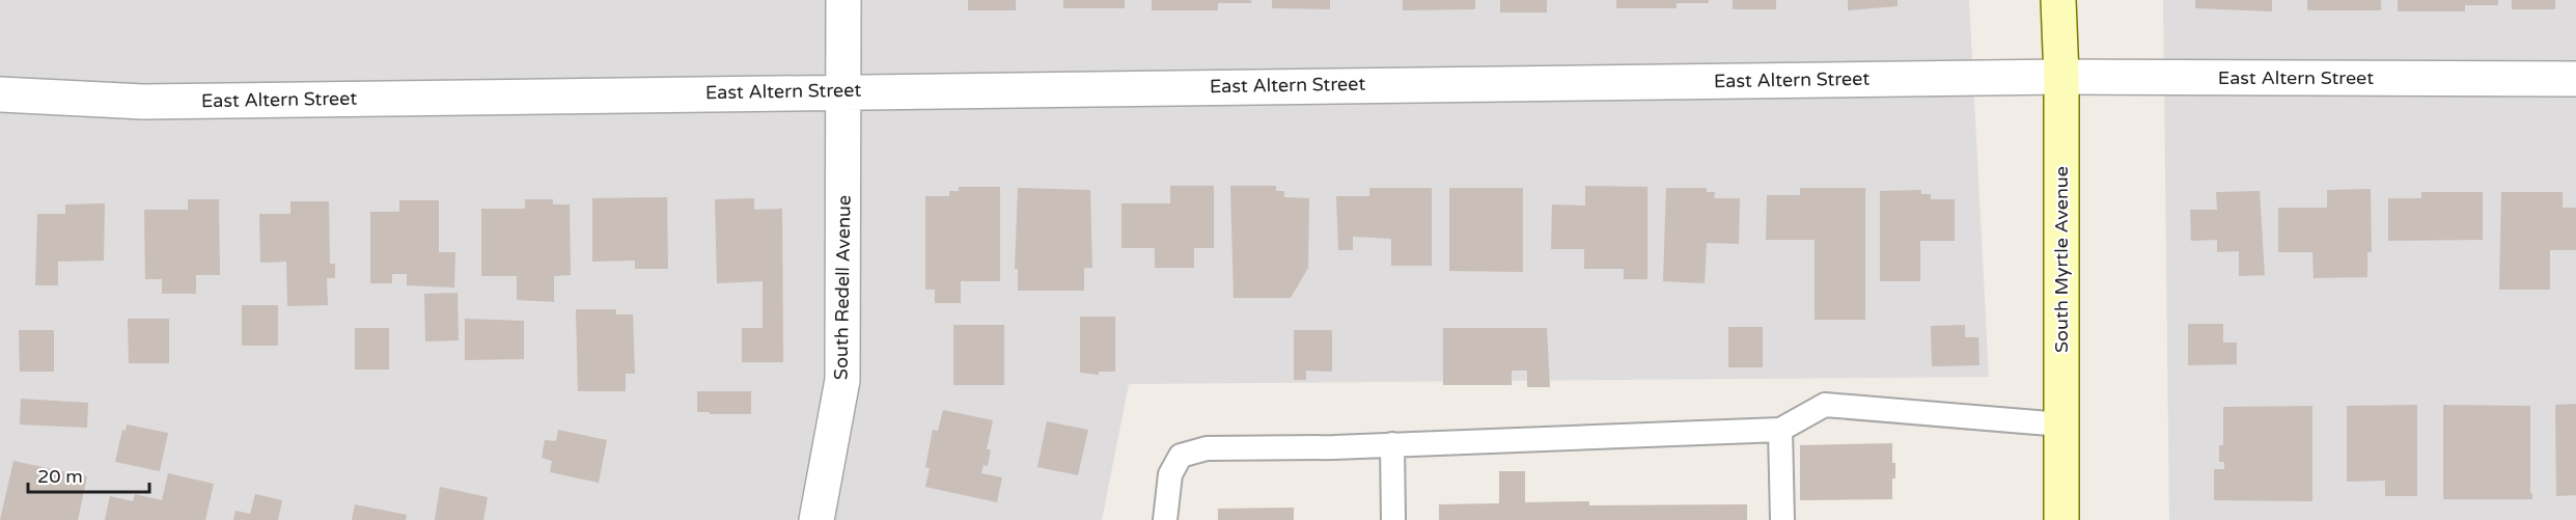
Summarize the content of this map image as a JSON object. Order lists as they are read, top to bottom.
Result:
{
  "streets": {
    "main road": ["South Myrtle Avenue"],
    "street": ["East Altern Street", "South Redell Avenue"]
  },
  "crossings": [
    ["East Altern Street", "South Myrtle Avenue"],
    ["East Altern Street", "South Redell Avenue"]
  ],
  "scale_bar": "20 m"
}
